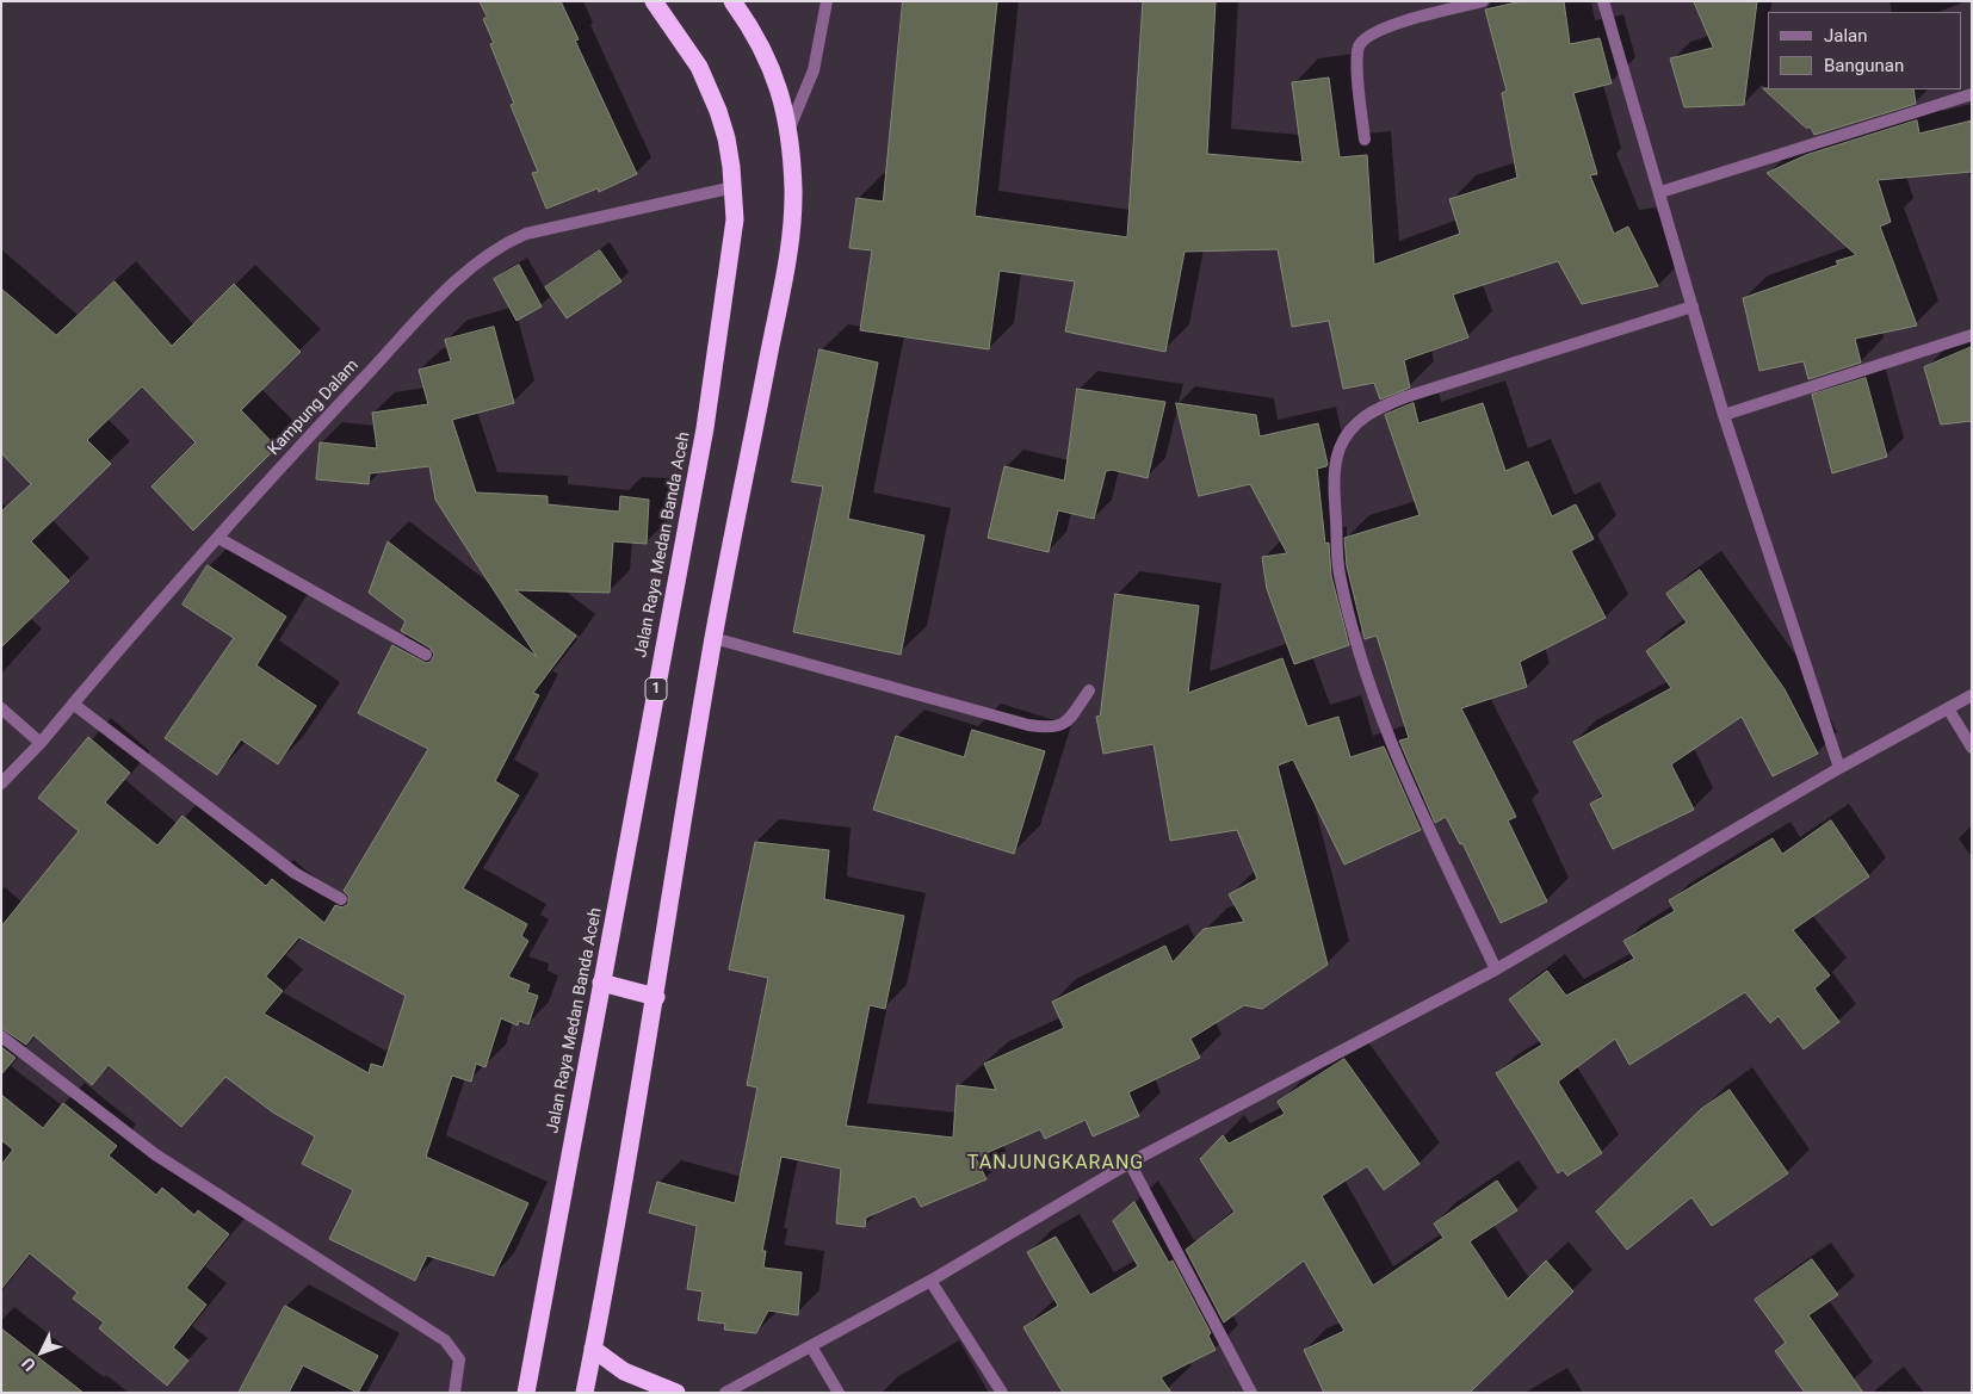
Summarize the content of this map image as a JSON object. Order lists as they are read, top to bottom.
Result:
{
  "streets": {
    "highway": ["Jalan Raya Medan Banda Aceh", "1"],
    "street": ["Kampung Dalam"]
  },
  "crossings": [
    ["Kampung Dalam", "Jalan Raya Medan Banda Aceh"]
  ],
  "districts": ["TANJUNGKARANG"],
  "legend": ["Jalan", "Bangunan"],
  "north": "bottom left"
}
